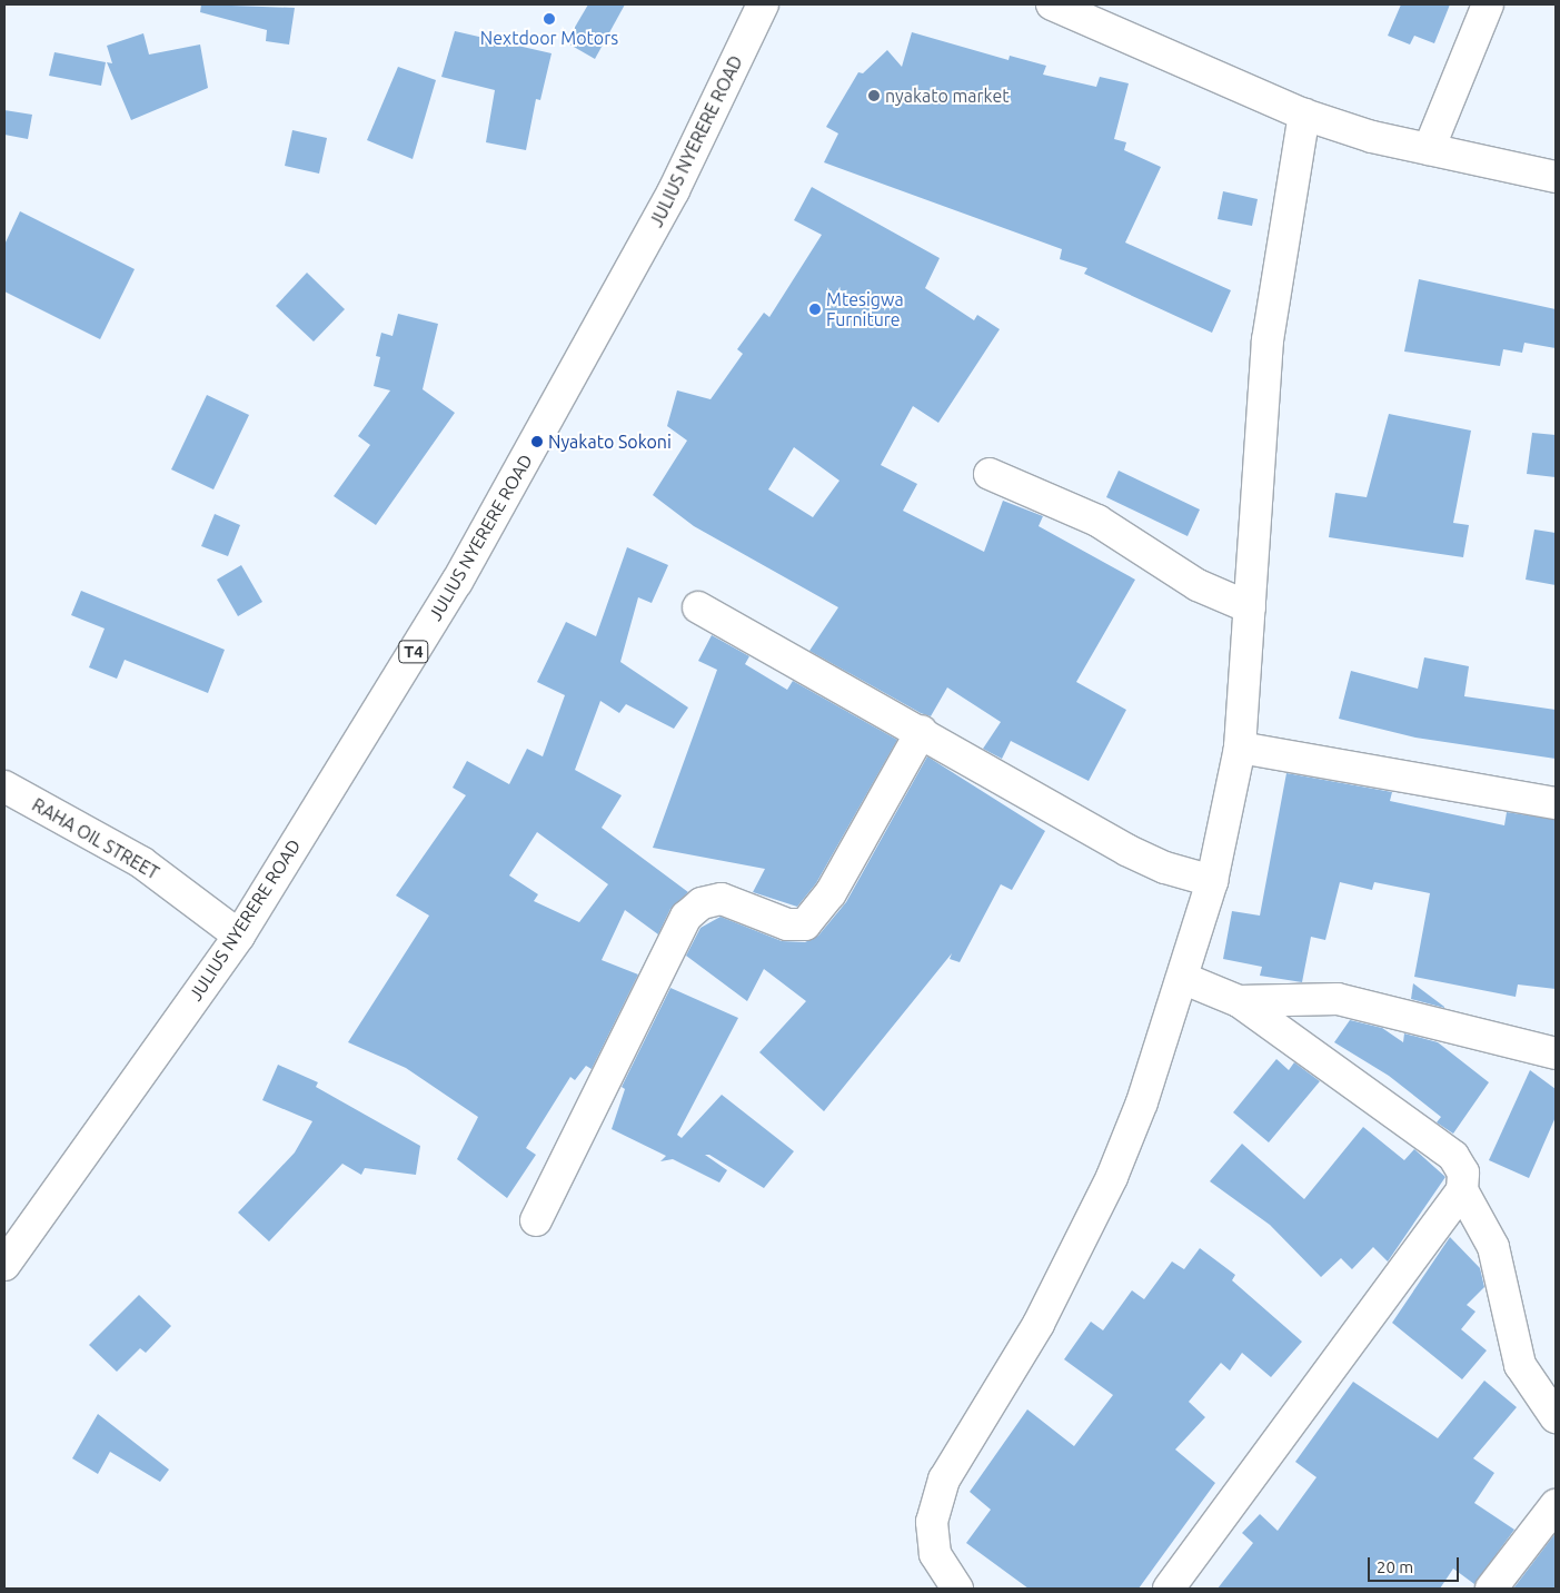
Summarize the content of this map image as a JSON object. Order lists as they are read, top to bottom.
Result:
{
  "streets": {
    "main road": ["JULIUS NYERERE ROAD", "T4", "RAHA OIL STREET"]
  },
  "crossings": [
    ["JULIUS NYERERE ROAD", "RAHA OIL STREET"]
  ],
  "places": [
    "Nextdoor Motors",
    "nyakato market",
    "Mtesigwa Furniture",
    "Nyakato Sokoni"
  ],
  "scale_bar": "20 m"
}
